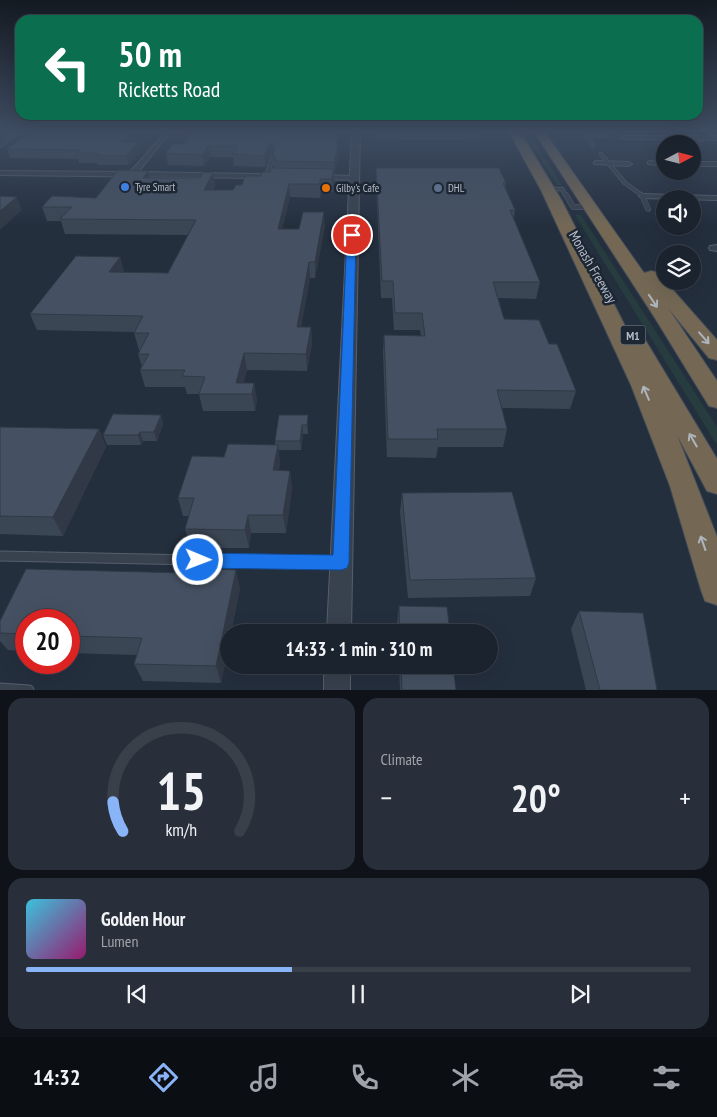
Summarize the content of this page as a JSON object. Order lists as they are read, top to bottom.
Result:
{
  "streets": {
    "highway": ["Monash Freeway", "M1"]
  },
  "places": ["Tyre Smart", "Gilby's Cafe", "DHL"],
  "north": "right",
  "page": {
    "turn": ["50 m", "Ricketts Road"],
    "limit": "20",
    "trip": "14:33 · 1 min · 310 m",
    "tile": "Climate",
    "heat": ["−", "20°", "+"],
    "song": ["Golden Hour", "Lumen"],
    "tabs": "14:32",
    "gauge": ["15", "km/h"]
  }
}
